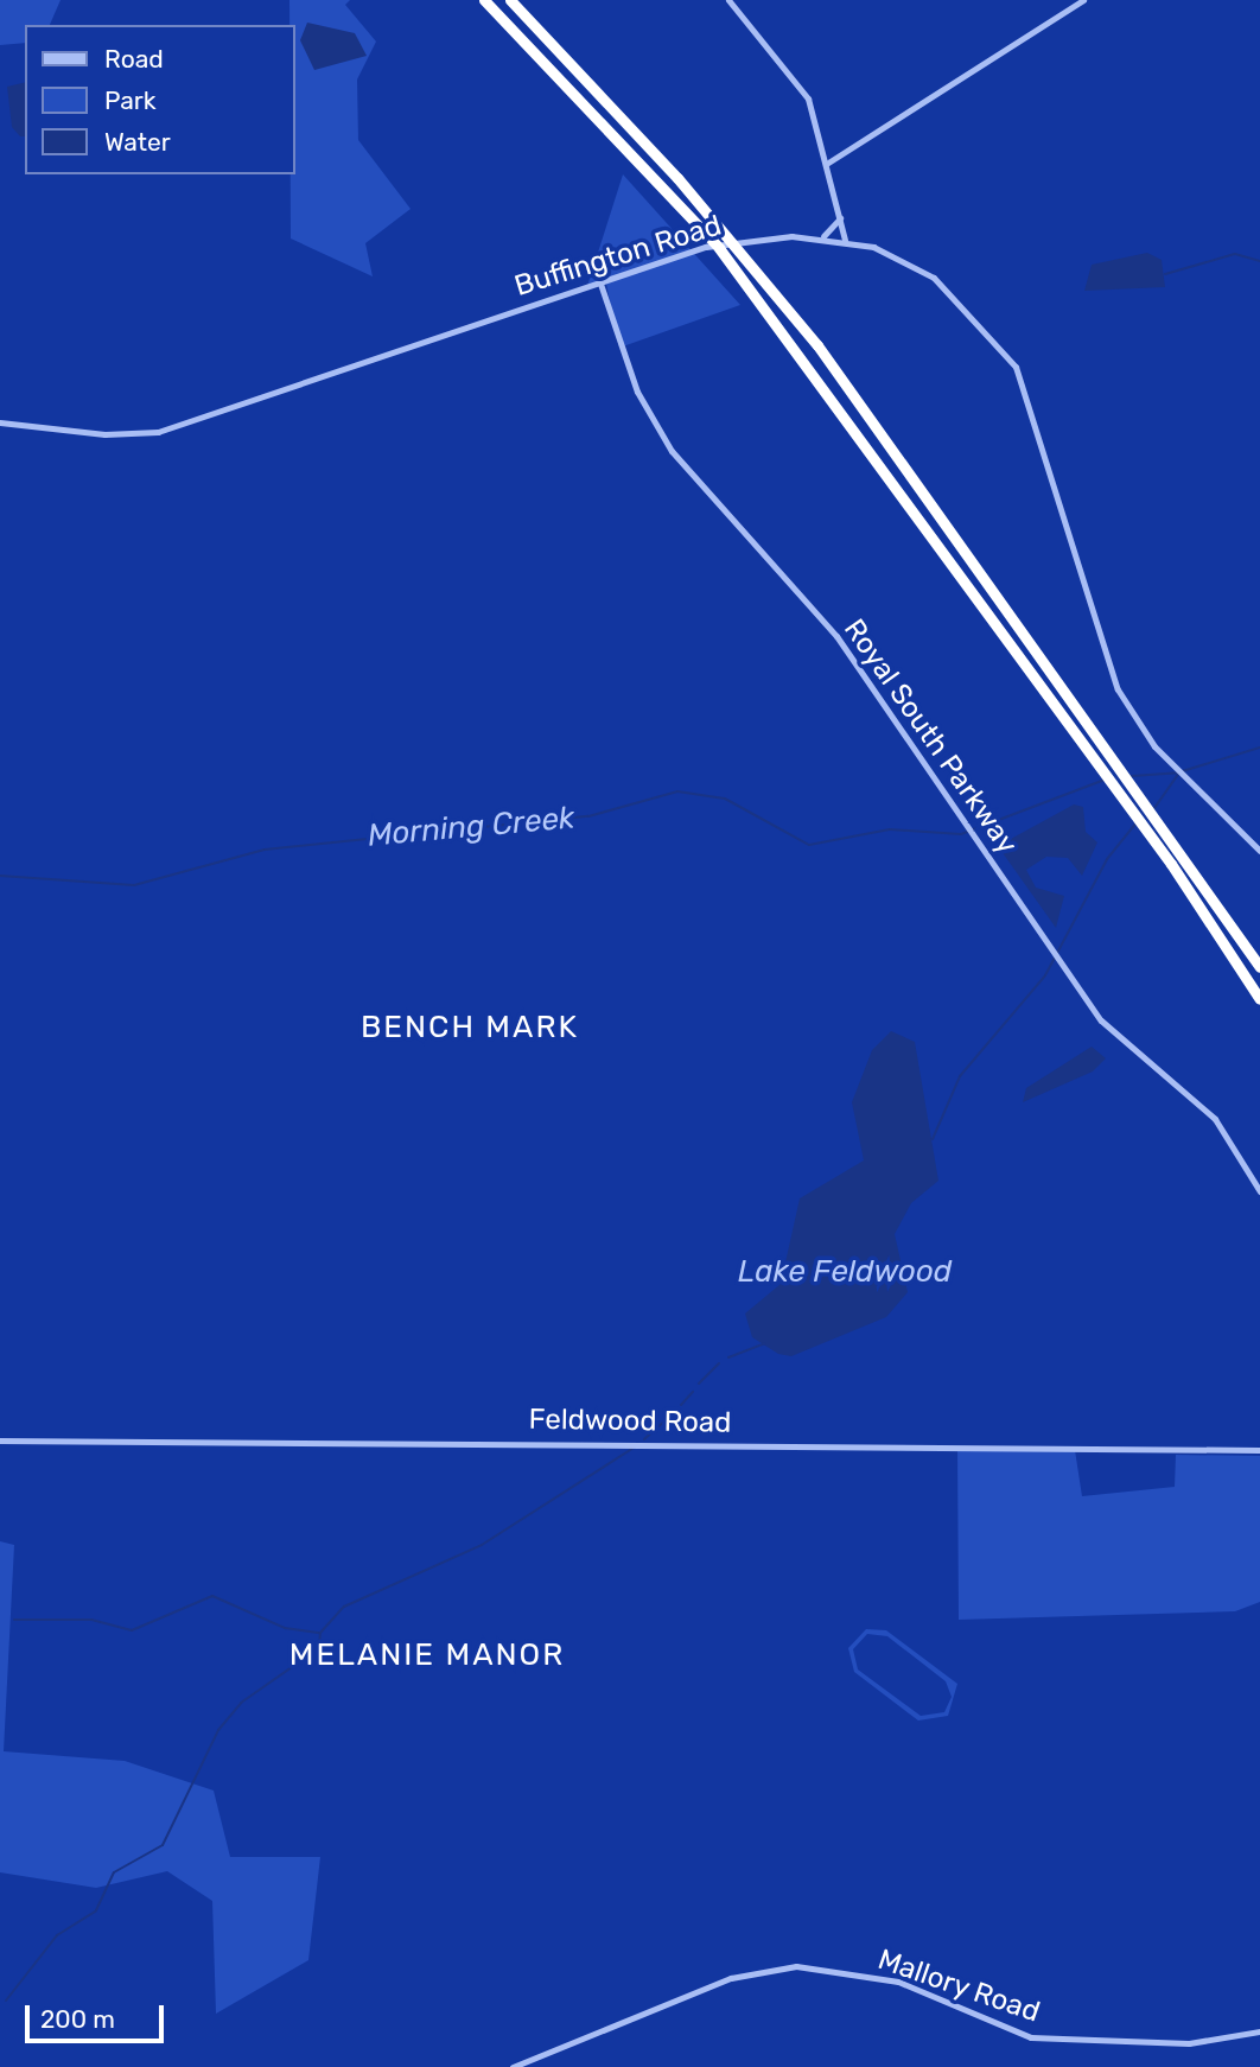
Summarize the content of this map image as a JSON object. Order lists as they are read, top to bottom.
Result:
{
  "streets": {
    "street": [
      "Buffington Road",
      "Royal South Parkway",
      "Feldwood Road",
      "Mallory Road"
    ]
  },
  "crossings": [
    ["Buffington Road", "Royal South Parkway"]
  ],
  "districts": ["BENCH MARK", "MELANIE MANOR"],
  "water": ["Morning Creek", "Lake Feldwood"],
  "legend": ["Road", "Park", "Water"],
  "scale_bar": "200 m"
}
